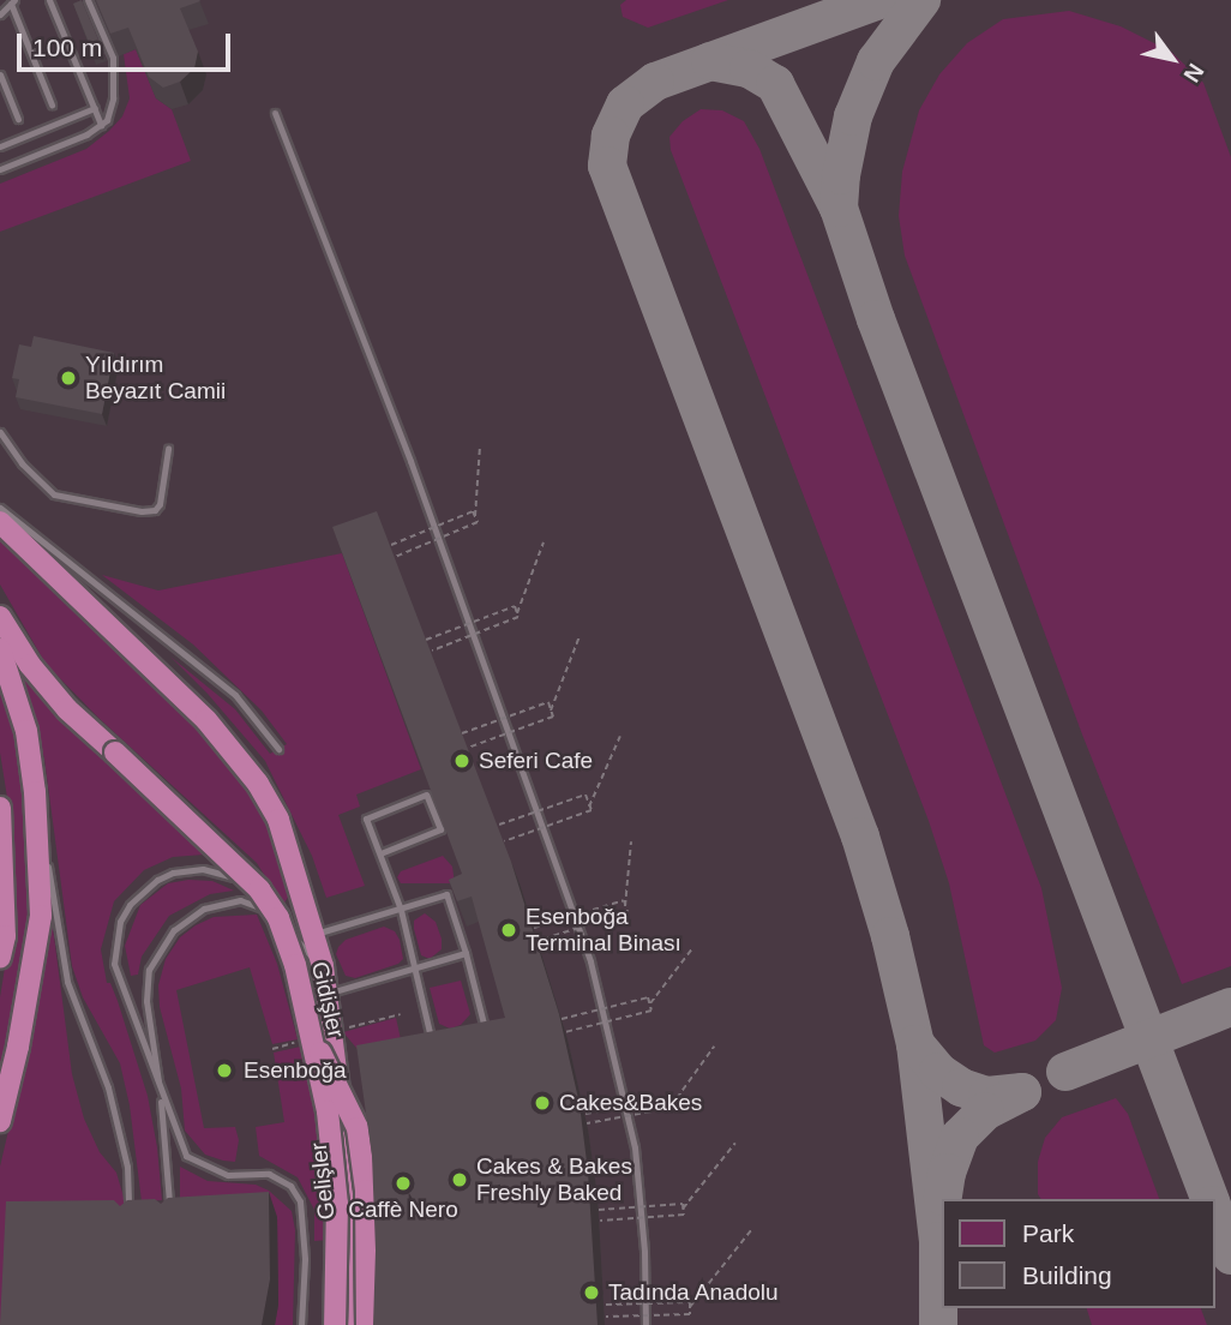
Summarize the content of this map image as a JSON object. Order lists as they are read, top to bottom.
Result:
{
  "streets": {
    "highway": ["Gidişler", "Gelişler"]
  },
  "places": [
    "Yıldırım Beyazıt Camii",
    "Seferi Cafe",
    "Esenboğa Terminal Binası",
    "Esenboğa",
    "Cakes&Bakes",
    "Cakes & Bakes Freshly Baked",
    "Caffè Nero",
    "Tadında Anadolu"
  ],
  "legend": ["Park", "Building"],
  "scale_bar": "100 m",
  "north": "bottom right"
}
